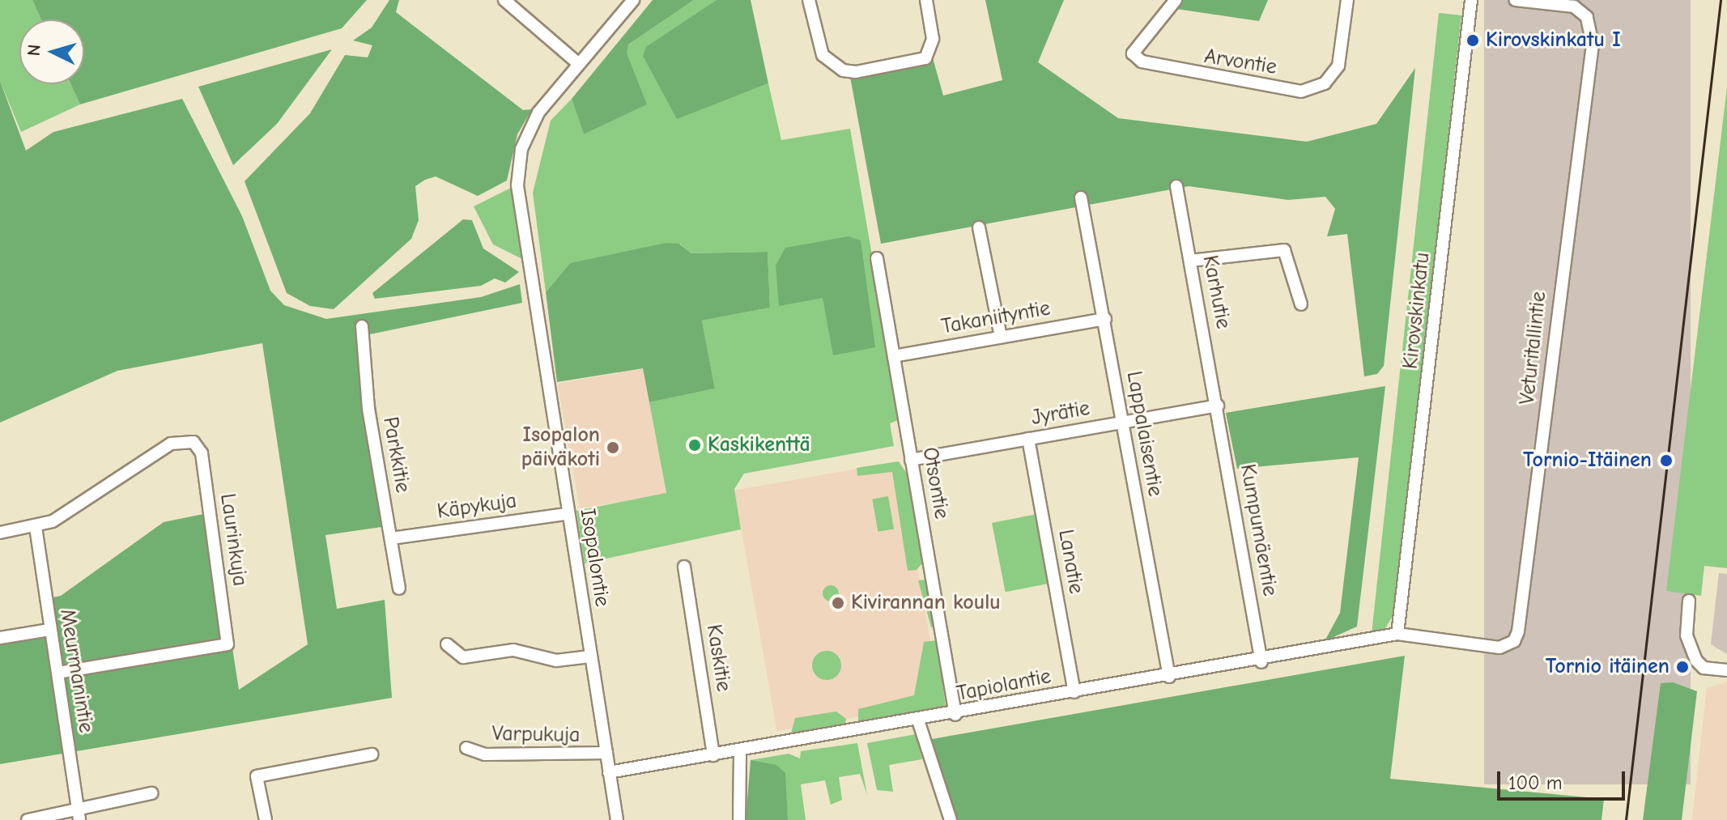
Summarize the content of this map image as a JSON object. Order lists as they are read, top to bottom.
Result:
{
  "streets": {
    "street": [
      "Arvontie",
      "Karhutie",
      "Kirovskinkatu",
      "Takaniityntie",
      "Veturitallintie",
      "Jyrätie",
      "Lappalaisentie",
      "Parkkitie",
      "Otsontie",
      "Käpykuja",
      "Kumpumäentie",
      "Laurinkuja",
      "Isopalontie",
      "Lanatie",
      "Kaskitie",
      "Meurmanintie",
      "Tapiolantie",
      "Varpukuja"
    ]
  },
  "crossings": [
    ["Karhutie", "Jyrätie"],
    ["Karhutie", "Kumpumäentie"],
    ["Kirovskinkatu", "Veturitallintie"],
    ["Kirovskinkatu", "Tapiolantie"],
    ["Takaniityntie", "Lappalaisentie"],
    ["Takaniityntie", "Otsontie"],
    ["Veturitallintie", "Tapiolantie"],
    ["Jyrätie", "Lappalaisentie"],
    ["Jyrätie", "Otsontie"],
    ["Jyrätie", "Kumpumäentie"],
    ["Jyrätie", "Lanatie"],
    ["Lappalaisentie", "Tapiolantie"],
    ["Parkkitie", "Käpykuja"],
    ["Otsontie", "Tapiolantie"],
    ["Käpykuja", "Isopalontie"],
    ["Kumpumäentie", "Tapiolantie"],
    ["Laurinkuja", "Meurmanintie"],
    ["Isopalontie", "Tapiolantie"],
    ["Isopalontie", "Varpukuja"],
    ["Lanatie", "Tapiolantie"],
    ["Kaskitie", "Tapiolantie"]
  ],
  "places": [
    "Kirovskinkatu I",
    "Kaskikenttä",
    "Isopalon päiväkoti",
    "Tornio-Itäinen",
    "Kivirannan koulu",
    "Tornio itäinen"
  ],
  "scale_bar": "100 m",
  "north": "left"
}
